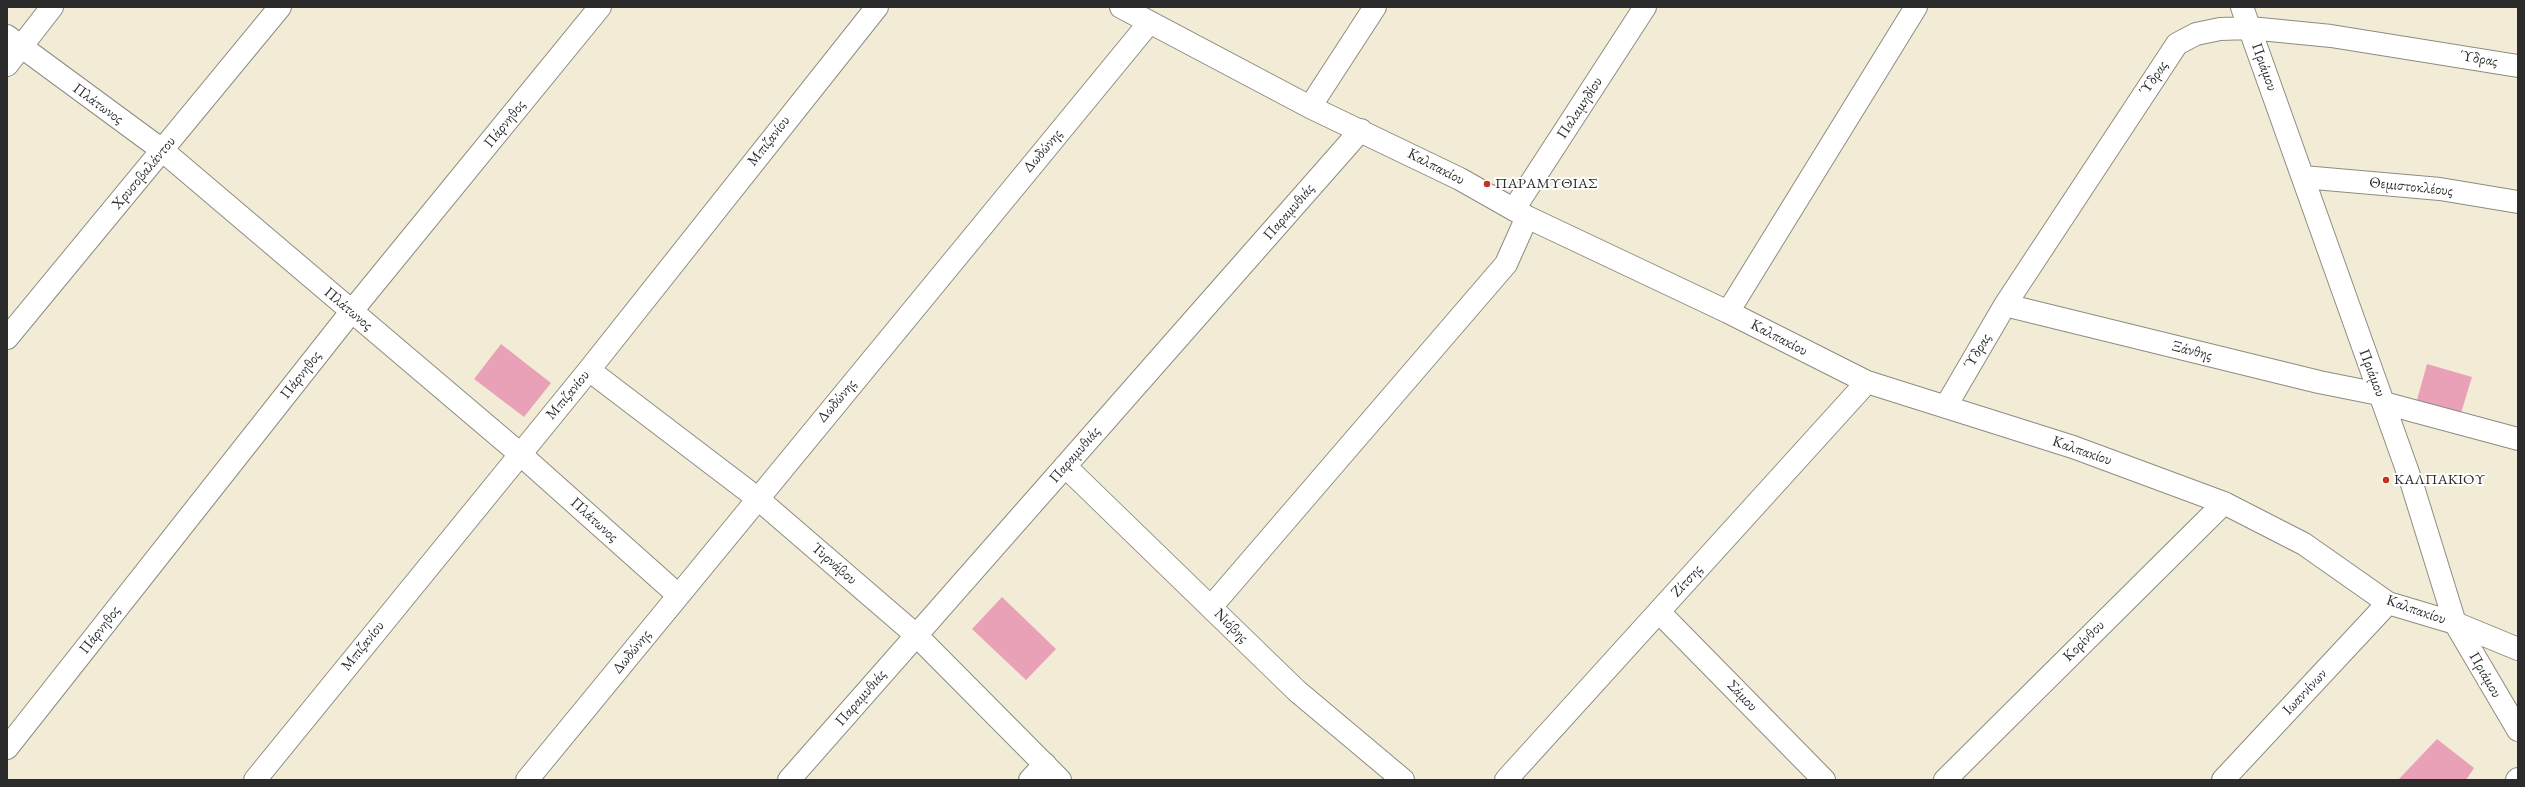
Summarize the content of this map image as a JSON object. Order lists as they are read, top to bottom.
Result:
{
  "streets": {
    "street": [
      "Ύδρας",
      "Πριάμου",
      "Πλάτωνος",
      "Παλαμηδίου",
      "Πάρνηθος",
      "Μπιζανίου",
      "Δωδώνης",
      "Καλπακίου",
      "Χρυσοβαλάντου",
      "Θεμιστοκλέους",
      "Παραμυθιάς",
      "Ξάνθης",
      "Τυρνάβου",
      "Ζίτσης",
      "Νιόβης",
      "Κορίνθου",
      "Ιωαννίνων",
      "Σάμου"
    ]
  },
  "crossings": [
    ["Ύδρας", "Πριάμου"],
    ["Ύδρας", "Καλπακίου"],
    ["Ύδρας", "Ξάνθης"],
    ["Πριάμου", "Καλπακίου"],
    ["Πριάμου", "Θεμιστοκλέους"],
    ["Πριάμου", "Ξάνθης"],
    ["Πλάτωνος", "Πάρνηθος"],
    ["Πλάτωνος", "Μπιζανίου"],
    ["Πλάτωνος", "Δωδώνης"],
    ["Πλάτωνος", "Χρυσοβαλάντου"],
    ["Παλαμηδίου", "Καλπακίου"],
    ["Παλαμηδίου", "Νιόβης"],
    ["Μπιζανίου", "Τυρνάβου"],
    ["Δωδώνης", "Καλπακίου"],
    ["Δωδώνης", "Τυρνάβου"],
    ["Καλπακίου", "Παραμυθιάς"],
    ["Καλπακίου", "Ζίτσης"],
    ["Καλπακίου", "Κορίνθου"],
    ["Καλπακίου", "Ιωαννίνων"],
    ["Παραμυθιάς", "Τυρνάβου"],
    ["Παραμυθιάς", "Νιόβης"],
    ["Ζίτσης", "Σάμου"]
  ],
  "places": ["ΠΑΡΑΜΥΘΙΑΣ", "ΚΑΛΠΑΚΙΟΥ"]
}
